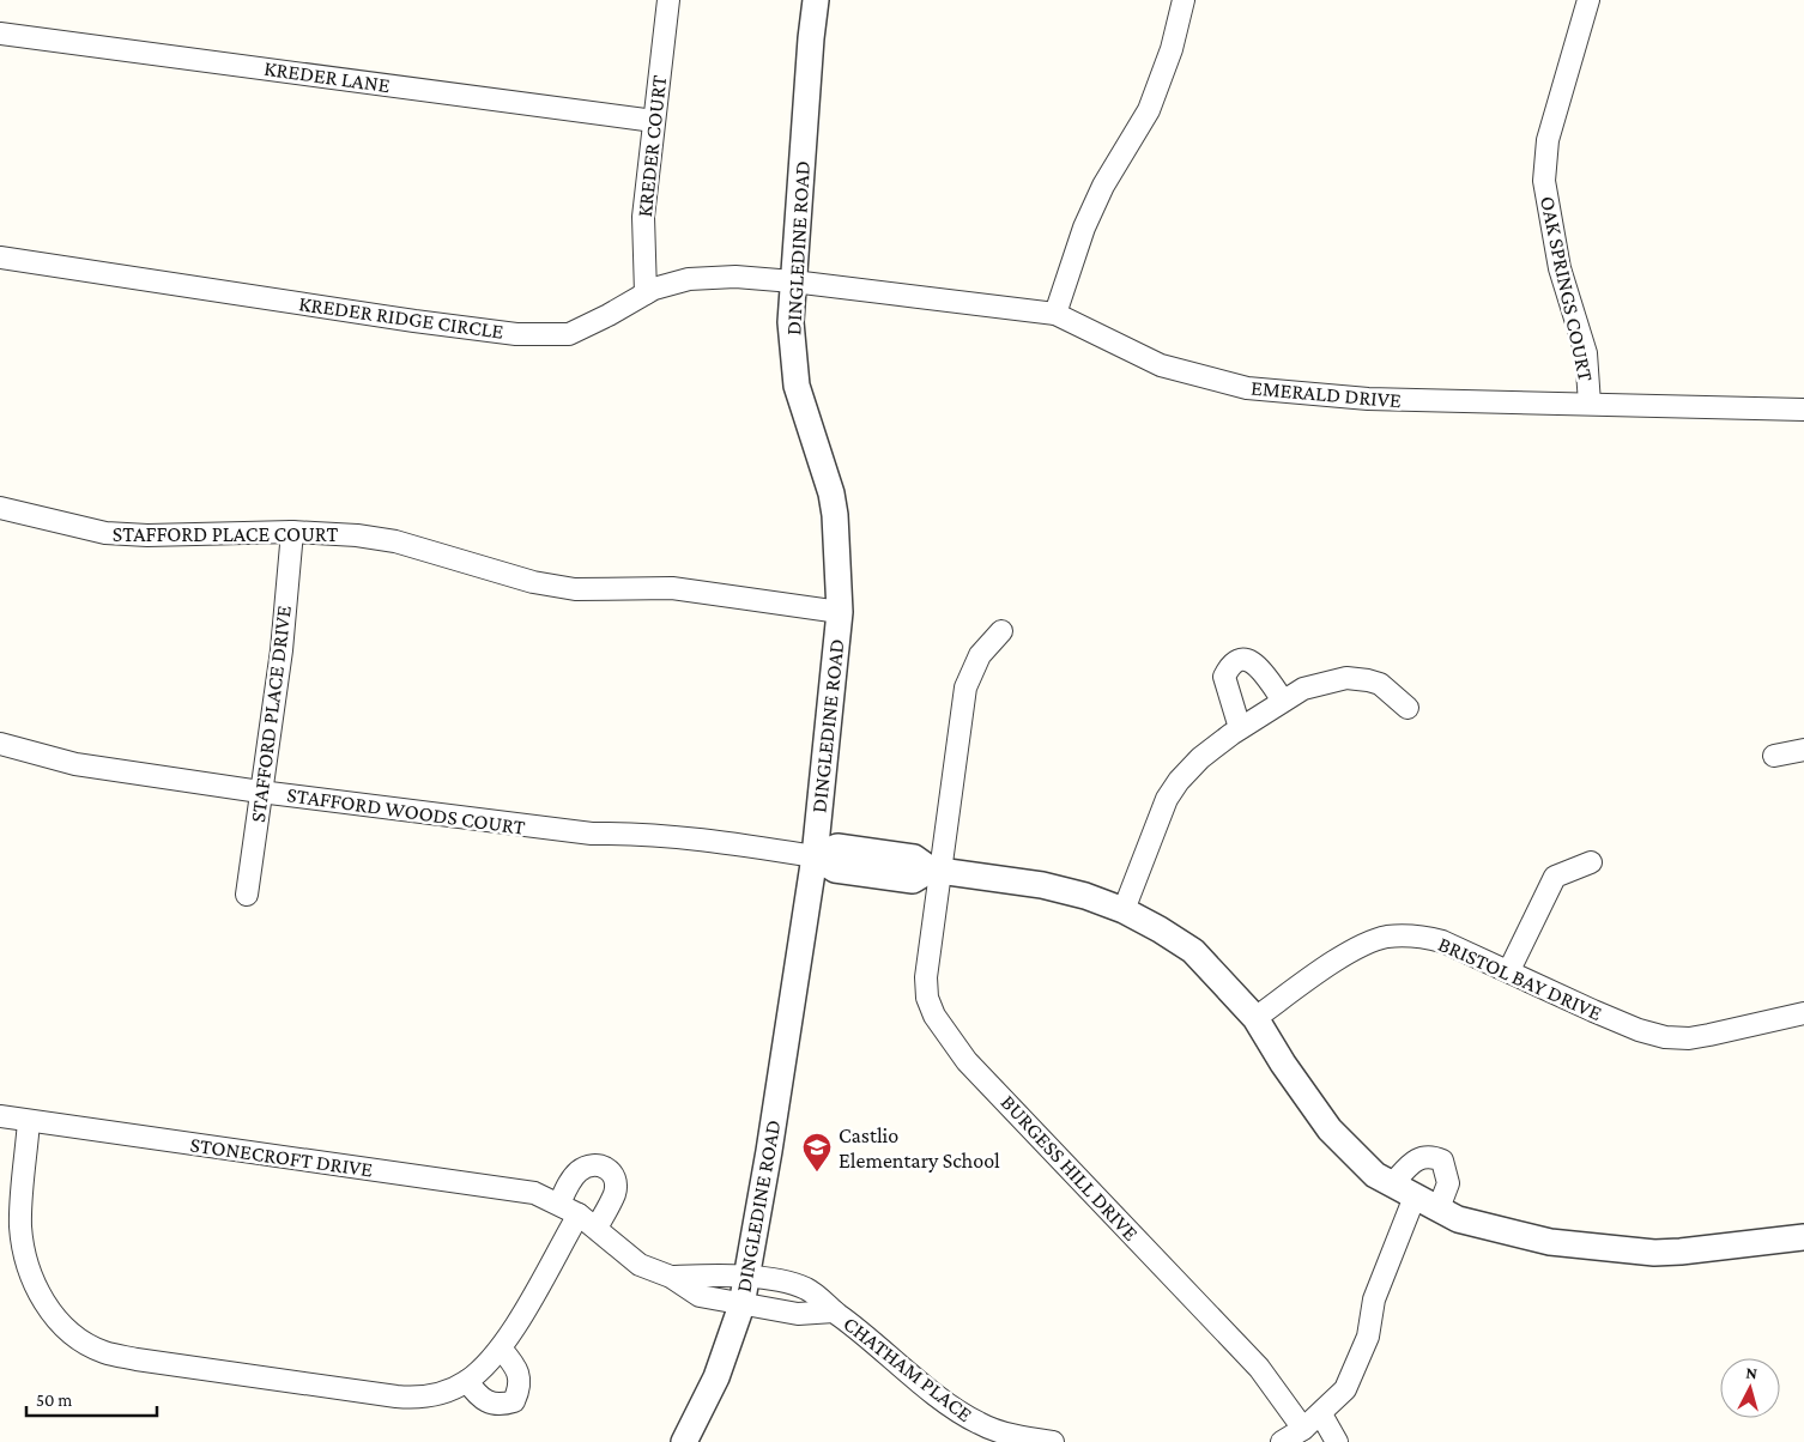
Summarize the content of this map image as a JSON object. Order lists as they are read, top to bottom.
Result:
{
  "streets": {
    "street": [
      "KREDER LANE",
      "KREDER COURT",
      "DINGLEDINE ROAD",
      "OAK SPRINGS COURT",
      "KREDER RIDGE CIRCLE",
      "EMERALD DRIVE",
      "STAFFORD PLACE COURT",
      "STAFFORD PLACE DRIVE",
      "STAFFORD WOODS COURT",
      "BRISTOL BAY DRIVE",
      "STONECROFT DRIVE",
      "BURGESS HILL DRIVE",
      "CHATHAM PLACE"
    ]
  },
  "crossings": [
    ["KREDER LANE", "KREDER COURT"],
    ["KREDER COURT", "KREDER RIDGE CIRCLE"],
    ["DINGLEDINE ROAD", "KREDER RIDGE CIRCLE"],
    ["DINGLEDINE ROAD", "EMERALD DRIVE"],
    ["DINGLEDINE ROAD", "STAFFORD PLACE COURT"],
    ["DINGLEDINE ROAD", "STAFFORD WOODS COURT"],
    ["DINGLEDINE ROAD", "STONECROFT DRIVE"],
    ["DINGLEDINE ROAD", "CHATHAM PLACE"],
    ["OAK SPRINGS COURT", "EMERALD DRIVE"],
    ["KREDER RIDGE CIRCLE", "EMERALD DRIVE"],
    ["STAFFORD PLACE COURT", "STAFFORD PLACE DRIVE"],
    ["STAFFORD PLACE DRIVE", "STAFFORD WOODS COURT"],
    ["STONECROFT DRIVE", "CHATHAM PLACE"]
  ],
  "places": {
    "school or university": ["Castlio Elementary School"]
  },
  "scale_bar": "50 m",
  "north": "top"
}
